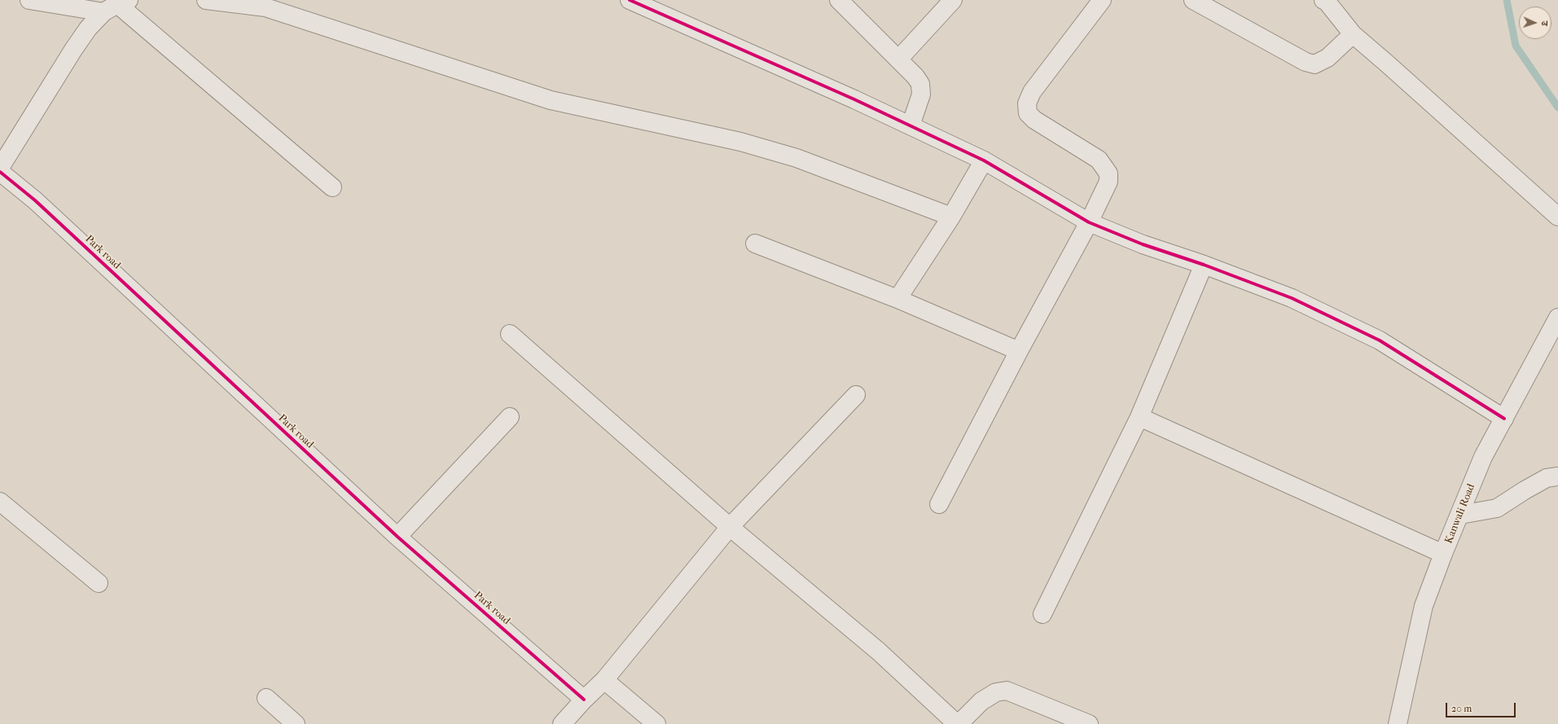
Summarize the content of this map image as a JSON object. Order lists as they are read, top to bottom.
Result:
{
  "streets": {
    "street": ["Park road", "Kanwali Road"]
  },
  "scale_bar": "20 m",
  "north": "right"
}
